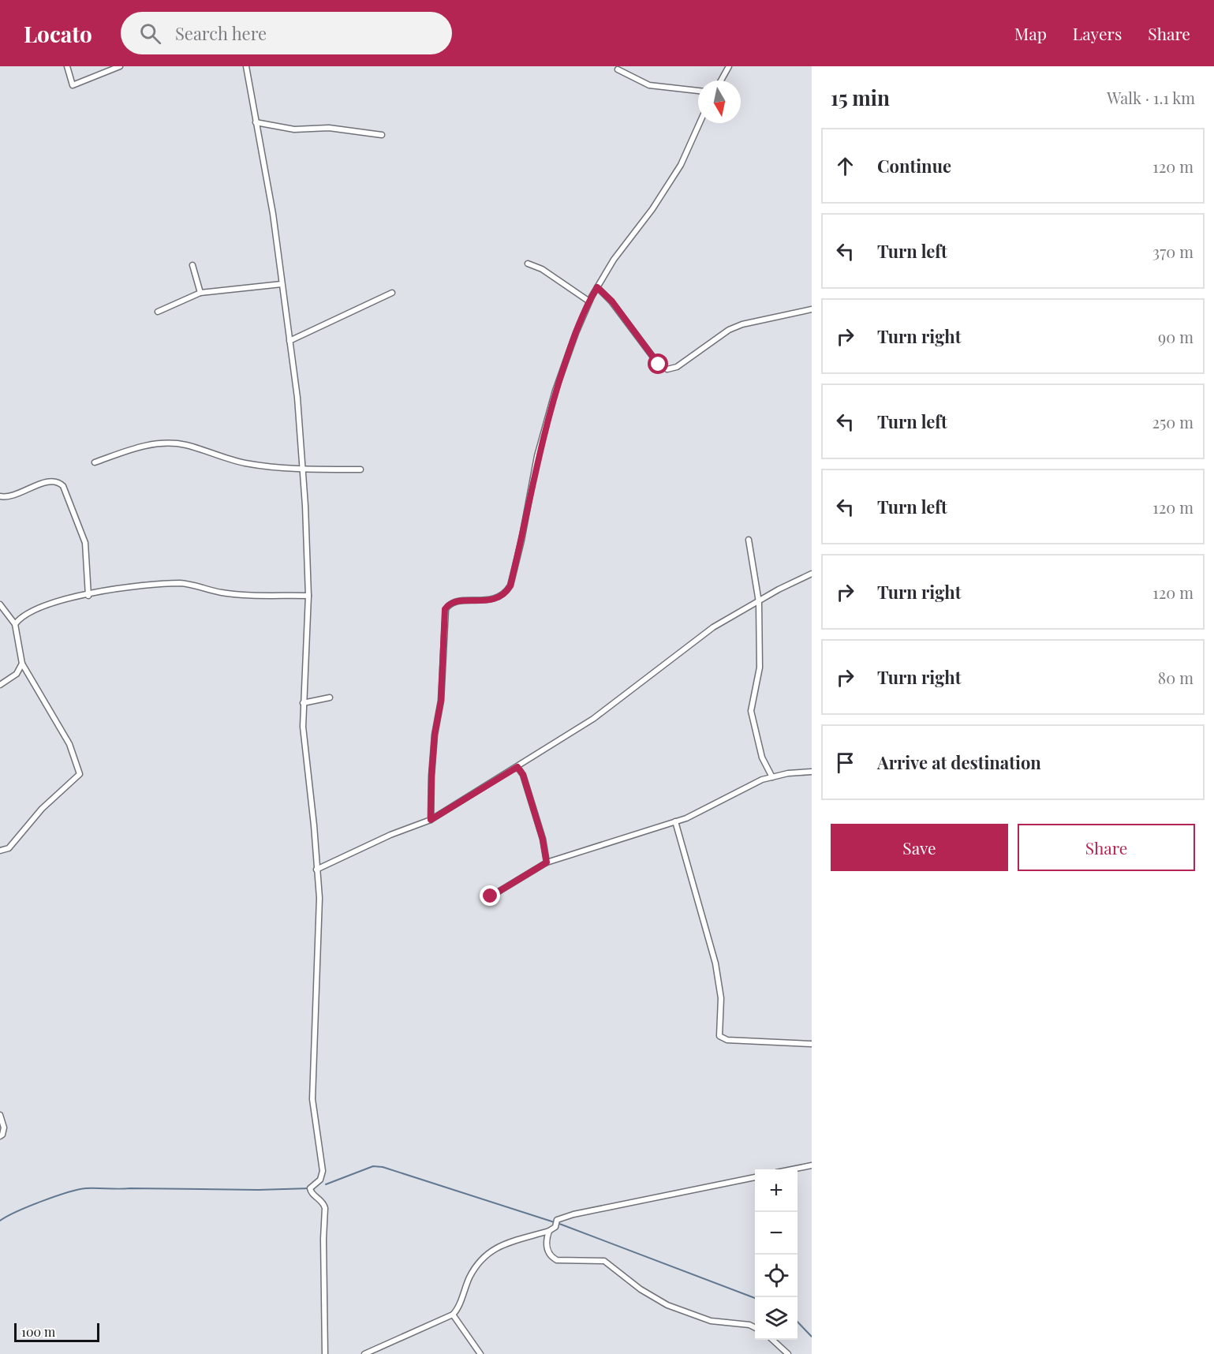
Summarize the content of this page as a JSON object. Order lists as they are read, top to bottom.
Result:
{
  "scale_bar": "100 m",
  "north": "bottom",
  "page": {
    "header": "Locato",
    "search": "Search here",
    "nav": ["Map", "Layers", "Share"],
    "heading": ["15 min", "Walk · 1.1 km"],
    "list": [
      ["Continue", "120 m"],
      ["Turn left", "370 m"],
      ["Turn right", "90 m"],
      ["Turn left", "250 m"],
      ["Turn left", "120 m"],
      ["Turn right", "120 m"],
      ["Turn right", "80 m"],
      "Arrive at destination"
    ],
    "buttons": ["Save", "Share"],
    "map_buttons": ["+", "−"],
    "scale": "100 m"
  }
}
